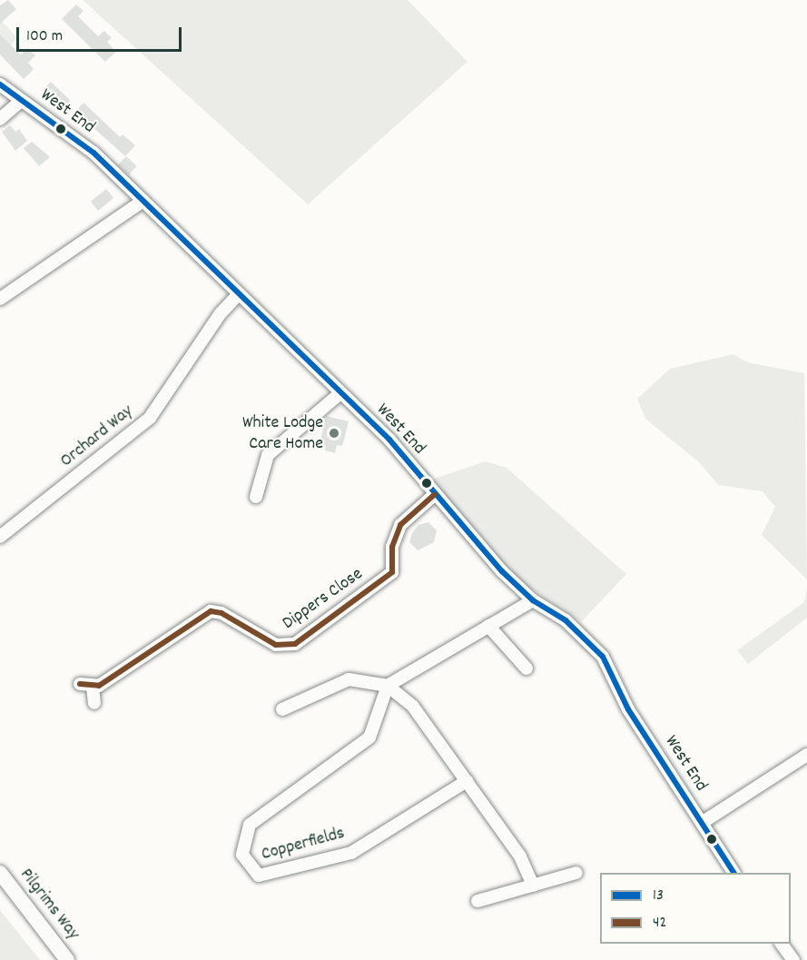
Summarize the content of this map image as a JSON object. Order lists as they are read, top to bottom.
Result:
{
  "streets": {
    "street": [
      "West End",
      "Orchard Way",
      "Dippers Close",
      "Copperfields",
      "Pilgrims Way"
    ]
  },
  "crossings": [
    ["West End", "Orchard Way"],
    ["West End", "Dippers Close"]
  ],
  "places": ["White Lodge Care Home"],
  "lines": ["transit line 13", "transit line 42"],
  "legend": ["13", "42"],
  "scale_bar": "100 m"
}
